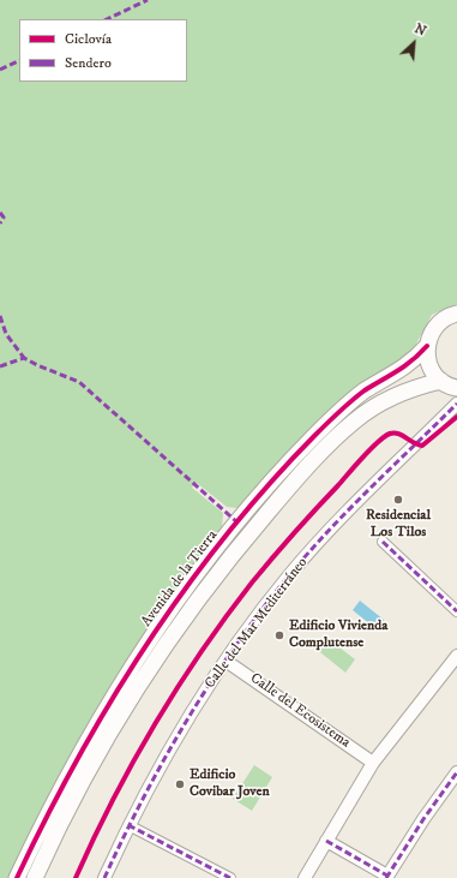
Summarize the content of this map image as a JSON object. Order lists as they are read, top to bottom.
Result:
{
  "streets": {
    "street": ["Avenida de la Tierra", "Calle del Mar Mediterráneo", "Calle del Ecosistema"]
  },
  "crossings": [
    ["Calle del Mar Mediterráneo", "Calle del Ecosistema"]
  ],
  "places": ["Residencial Los Tilos", "Edificio Vivienda Complutense", "Edificio Covibar Joven"],
  "legend": ["Ciclovía", "Sendero"],
  "north": "top right"
}
